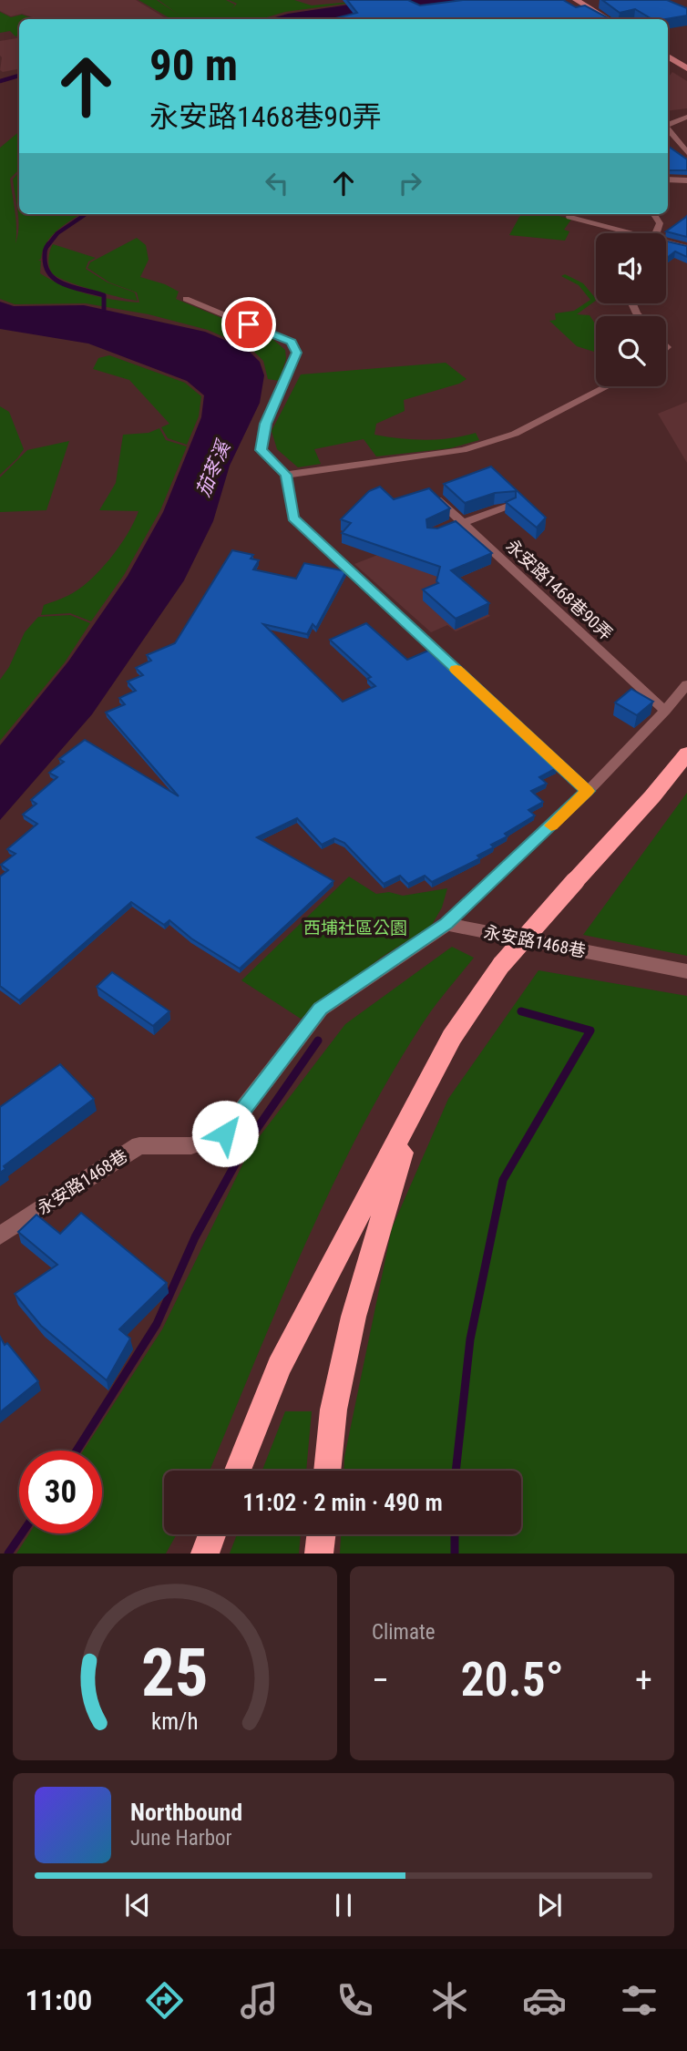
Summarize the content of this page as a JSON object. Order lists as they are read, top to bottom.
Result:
{
  "streets": {
    "street": ["永安路1468巷"],
    "lane": ["永安路1468巷90弄"]
  },
  "water": ["茄苳溪"],
  "parks": ["西埔社區公園"],
  "page": {
    "turn": ["90 m", "永安路1468巷90弄"],
    "limit": "30",
    "trip": "11:02 · 2 min · 490 m",
    "tile": "Climate",
    "heat": ["−", "20.5°", "+"],
    "song": ["Northbound", "June Harbor"],
    "tabs": "11:00",
    "gauge": ["25", "km/h"]
  }
}
